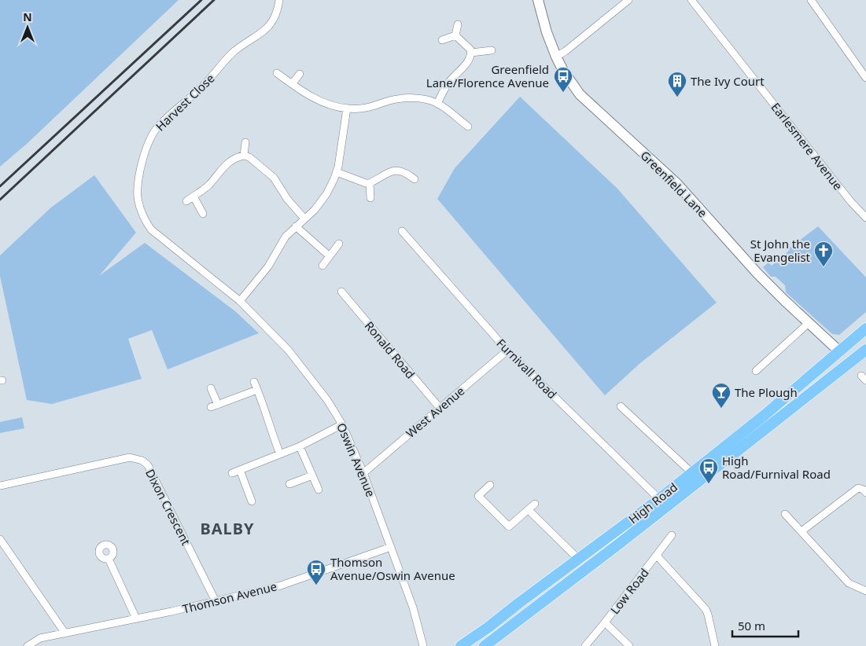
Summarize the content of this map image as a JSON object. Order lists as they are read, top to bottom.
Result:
{
  "streets": {
    "main road": ["High Road"],
    "street": [
      "Harvest Close",
      "Earlesmere Avenue",
      "Greenfield Lane",
      "Ronald Road",
      "Furnivall Road",
      "West Avenue",
      "Oswin Avenue",
      "Dixon Crescent",
      "Low Road",
      "Thomson Avenue"
    ]
  },
  "crossings": [
    ["Harvest Close", "Oswin Avenue"],
    ["Greenfield Lane", "High Road"],
    ["Ronald Road", "West Avenue"],
    ["Furnivall Road", "West Avenue"],
    ["Furnivall Road", "High Road"],
    ["West Avenue", "Oswin Avenue"],
    ["Oswin Avenue", "Thomson Avenue"],
    ["Dixon Crescent", "Thomson Avenue"]
  ],
  "districts": ["BALBY"],
  "places": {
    "bus stop": ["Greenfield Lane/Florence Avenue", "High Road/Furnival Road", "Thomson Avenue/Oswin Avenue"],
    "building": ["The Ivy Court"],
    "church": ["St John the Evangelist"],
    "bar": ["The Plough"]
  },
  "scale_bar": "50 m",
  "north": "top"
}
